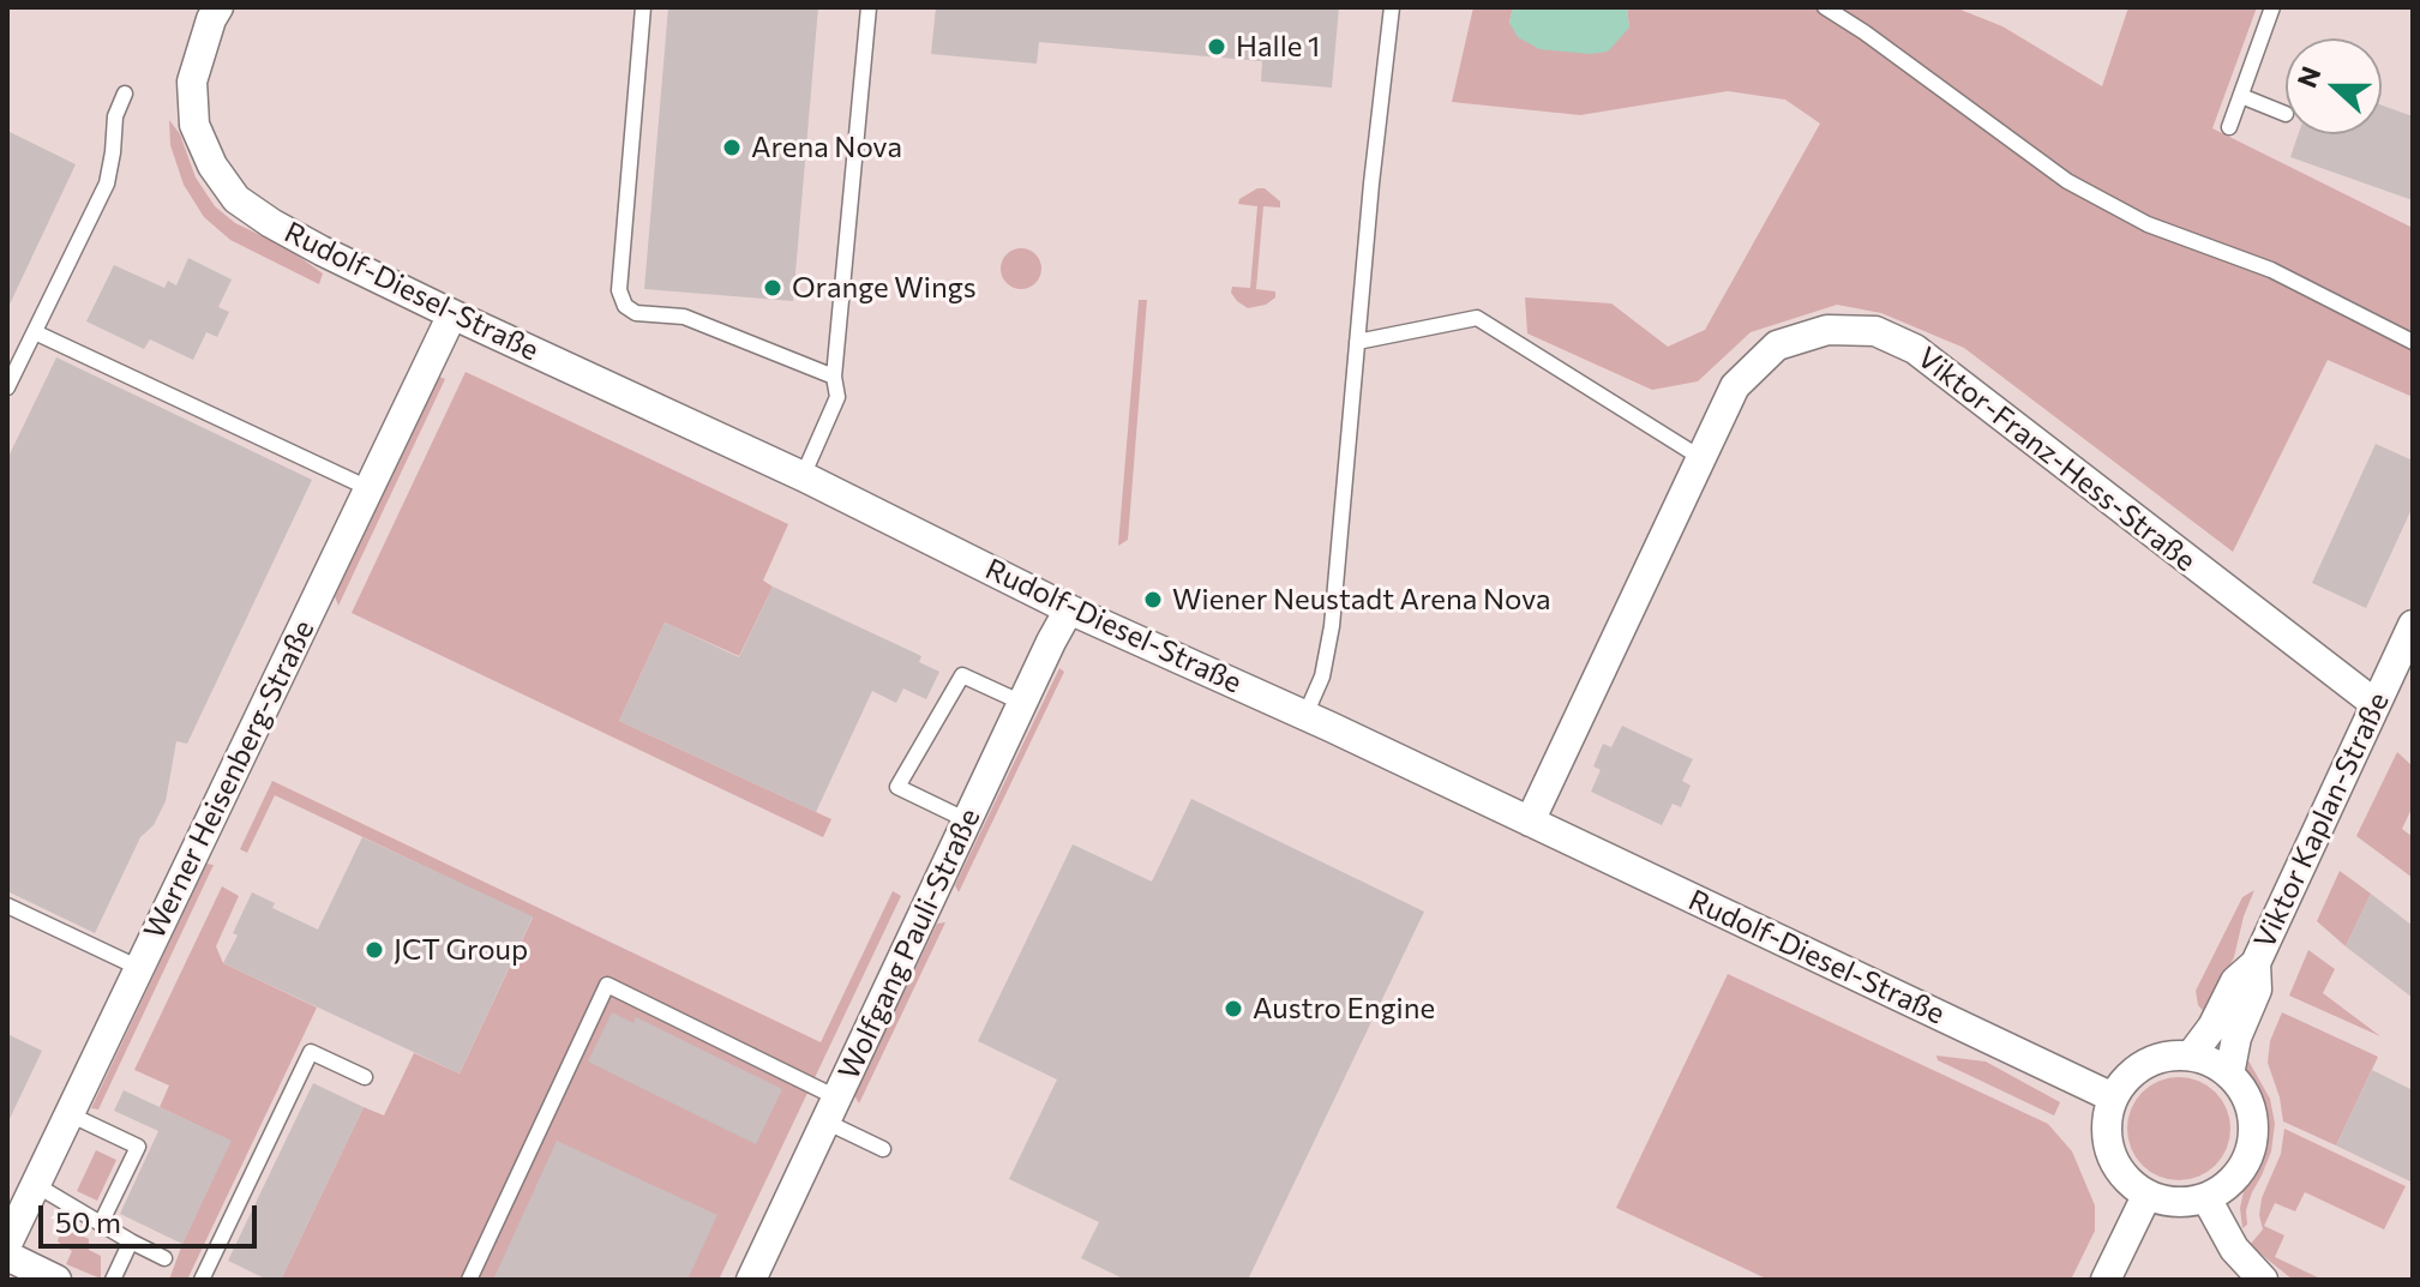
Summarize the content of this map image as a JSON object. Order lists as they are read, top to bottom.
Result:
{
  "streets": {
    "street": [
      "Rudolf-Diesel-Straße",
      "Viktor-Franz-Hess-Straße",
      "Werner Heisenberg-Straße",
      "Viktor Kaplan-Straße",
      "Wolfgang Pauli-Straße"
    ]
  },
  "crossings": [
    ["Rudolf-Diesel-Straße", "Viktor-Franz-Hess-Straße"],
    ["Rudolf-Diesel-Straße", "Werner Heisenberg-Straße"],
    ["Rudolf-Diesel-Straße", "Viktor Kaplan-Straße"],
    ["Rudolf-Diesel-Straße", "Wolfgang Pauli-Straße"],
    ["Viktor-Franz-Hess-Straße", "Viktor Kaplan-Straße"]
  ],
  "places": [
    "Halle 1",
    "Arena Nova",
    "Orange Wings",
    "Wiener Neustadt Arena Nova",
    "JCT Group",
    "Austro Engine"
  ],
  "scale_bar": "50 m",
  "north": "left"
}
